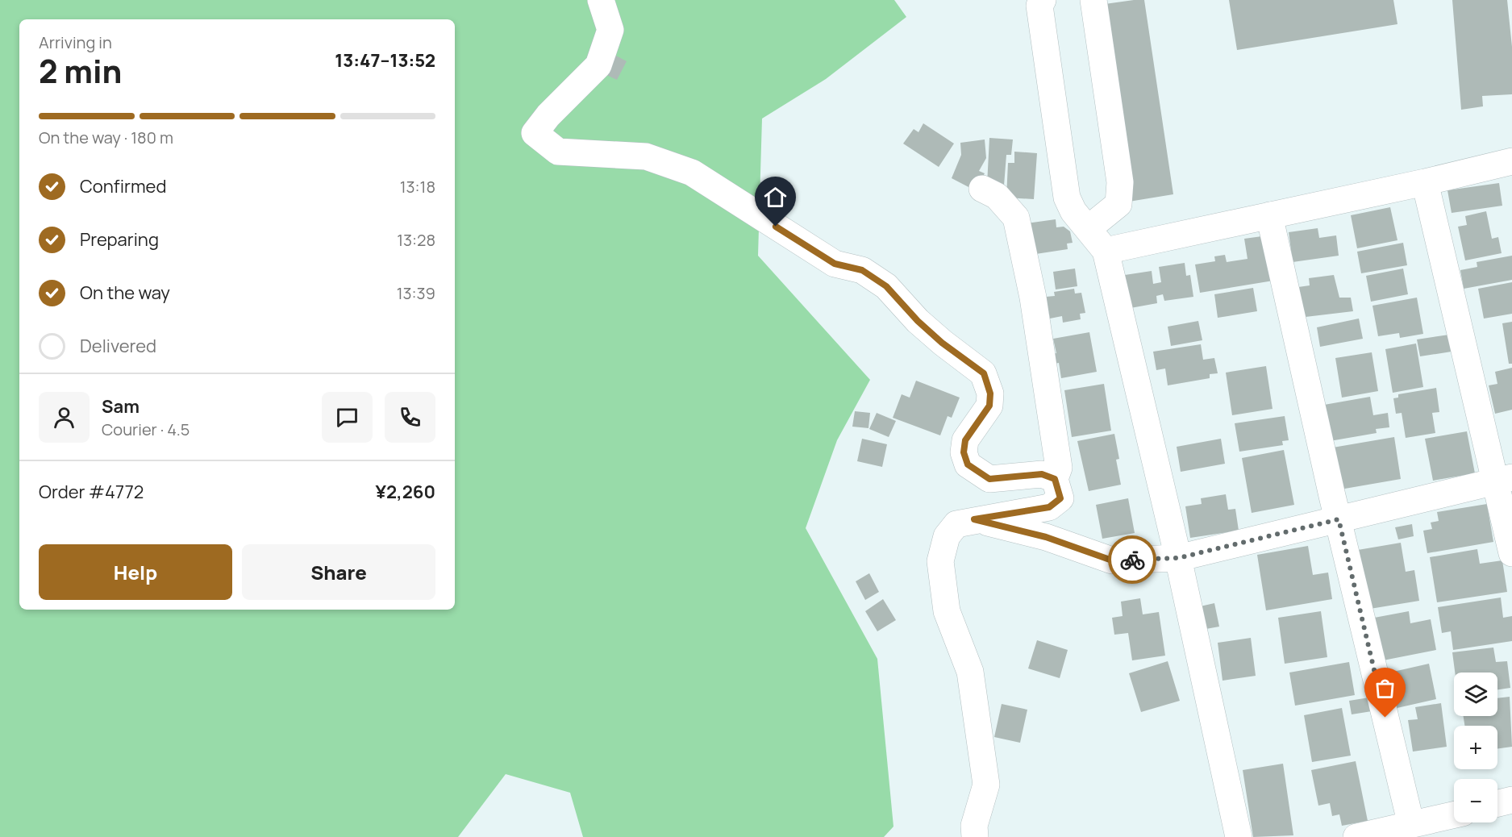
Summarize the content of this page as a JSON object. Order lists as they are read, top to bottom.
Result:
{
  "page": {
    "heading": ["2 min", "Arriving in", "13:47–13:52"],
    "panel": [
      "Sam",
      "Courier · 4.5",
      "Order #4772",
      "¥2,260"
    ],
    "bar": "On the way · 180 m",
    "list": [
      ["Confirmed", "13:18"],
      ["Preparing", "13:28"],
      ["On the way", "13:39"],
      "Delivered"
    ],
    "buttons": ["Help", "Share"],
    "map_buttons": ["+", "−"]
  }
}
